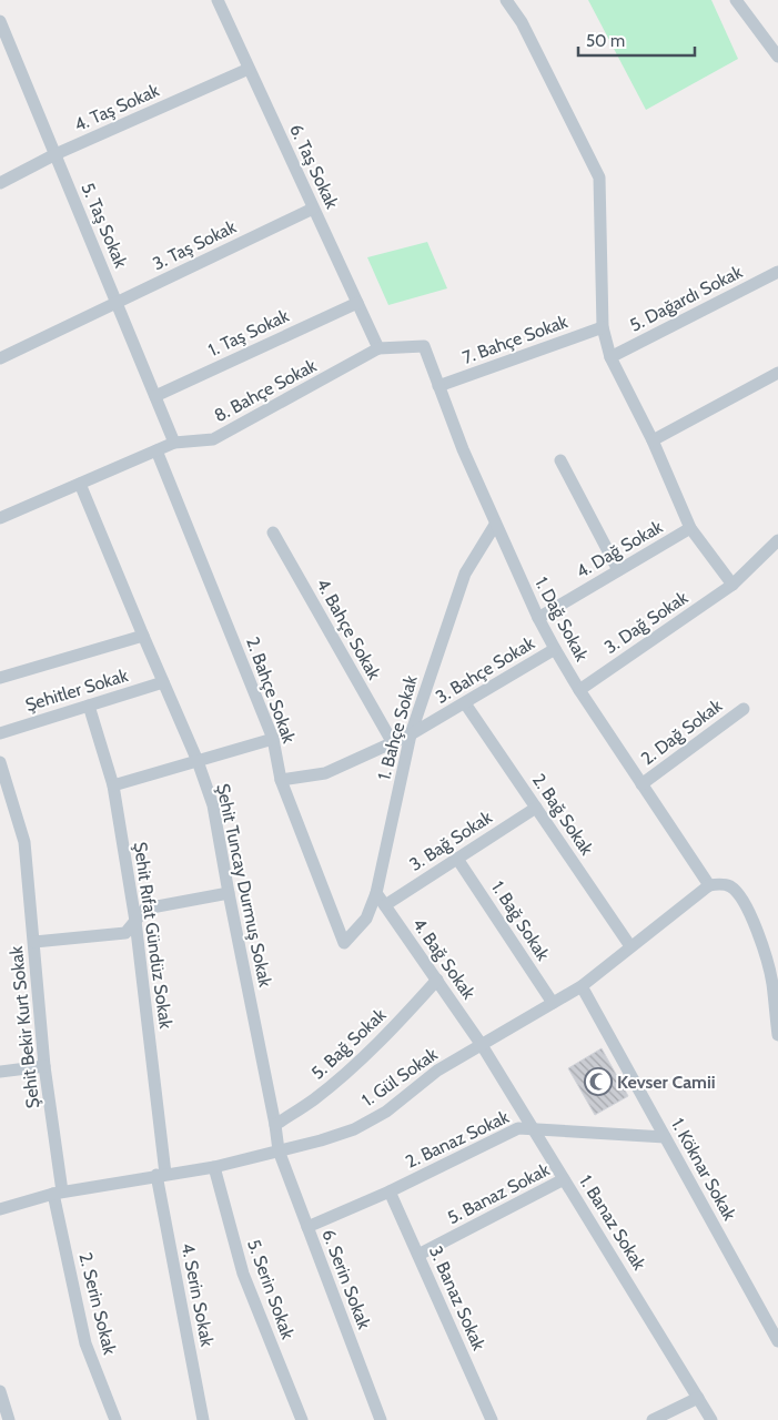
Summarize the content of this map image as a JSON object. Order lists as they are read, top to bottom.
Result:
{
  "streets": {
    "street": [
      "4. Taş Sokak",
      "6. Taş Sokak",
      "5. Taş Sokak",
      "3. Taş Sokak",
      "5. Dağardı Sokak",
      "1. Taş Sokak",
      "7. Bahçe Sokak",
      "8. Bahçe Sokak",
      "4. Dağ Sokak",
      "1. Dağ Sokak",
      "3. Dağ Sokak",
      "4. Bahçe Sokak",
      "3. Bahçe Sokak",
      "Şehitler Sokak",
      "2. Bahçe Sokak",
      "1. Bahçe Sokak",
      "2. Dağ Sokak",
      "2. Bağ Sokak",
      "3. Bağ Sokak",
      "Şehit Tuncay Durmuş Sokak",
      "1. Bağ Sokak",
      "Şehit Rıfat Gündüz Sokak",
      "4. Bağ Sokak",
      "Şehit Bekir Kurt Sokak",
      "5. Bağ Sokak",
      "1. Gül Sokak",
      "2. Banaz Sokak",
      "1. Köknar Sokak",
      "5. Banaz Sokak",
      "1. Banaz Sokak",
      "6. Serin Sokak",
      "5. Serin Sokak",
      "4. Serin Sokak",
      "3. Banaz Sokak",
      "2. Serin Sokak"
    ]
  },
  "crossings": [
    ["4. Taş Sokak", "6. Taş Sokak"],
    ["4. Taş Sokak", "5. Taş Sokak"],
    ["6. Taş Sokak", "3. Taş Sokak"],
    ["6. Taş Sokak", "1. Taş Sokak"],
    ["6. Taş Sokak", "8. Bahçe Sokak"],
    ["5. Taş Sokak", "3. Taş Sokak"],
    ["5. Taş Sokak", "1. Taş Sokak"],
    ["5. Taş Sokak", "8. Bahçe Sokak"],
    ["7. Bahçe Sokak", "1. Dağ Sokak"],
    ["8. Bahçe Sokak", "1. Dağ Sokak"],
    ["8. Bahçe Sokak", "2. Bahçe Sokak"],
    ["8. Bahçe Sokak", "Şehit Tuncay Durmuş Sokak"],
    ["4. Dağ Sokak", "1. Dağ Sokak"],
    ["1. Dağ Sokak", "3. Dağ Sokak"],
    ["1. Dağ Sokak", "3. Bahçe Sokak"],
    ["1. Dağ Sokak", "1. Bahçe Sokak"],
    ["1. Dağ Sokak", "2. Dağ Sokak"],
    ["1. Dağ Sokak", "1. Gül Sokak"],
    ["4. Bahçe Sokak", "3. Bahçe Sokak"],
    ["3. Bahçe Sokak", "2. Bahçe Sokak"],
    ["3. Bahçe Sokak", "1. Bahçe Sokak"],
    ["3. Bahçe Sokak", "2. Bağ Sokak"],
    ["Şehitler Sokak", "Şehit Tuncay Durmuş Sokak"],
    ["Şehitler Sokak", "Şehit Rıfat Gündüz Sokak"],
    ["2. Bahçe Sokak", "1. Bahçe Sokak"],
    ["1. Bahçe Sokak", "4. Bağ Sokak"],
    ["2. Bağ Sokak", "3. Bağ Sokak"],
    ["2. Bağ Sokak", "1. Gül Sokak"],
    ["3. Bağ Sokak", "1. Bağ Sokak"],
    ["3. Bağ Sokak", "4. Bağ Sokak"],
    ["Şehit Tuncay Durmuş Sokak", "5. Bağ Sokak"],
    ["Şehit Tuncay Durmuş Sokak", "1. Gül Sokak"],
    ["Şehit Tuncay Durmuş Sokak", "6. Serin Sokak"],
    ["1. Bağ Sokak", "1. Gül Sokak"],
    ["Şehit Rıfat Gündüz Sokak", "1. Gül Sokak"],
    ["Şehit Rıfat Gündüz Sokak", "4. Serin Sokak"],
    ["4. Bağ Sokak", "5. Bağ Sokak"],
    ["4. Bağ Sokak", "1. Gül Sokak"],
    ["4. Bağ Sokak", "1. Banaz Sokak"],
    ["Şehit Bekir Kurt Sokak", "1. Gül Sokak"],
    ["Şehit Bekir Kurt Sokak", "2. Serin Sokak"],
    ["1. Gül Sokak", "1. Köknar Sokak"],
    ["1. Gül Sokak", "1. Banaz Sokak"],
    ["1. Gül Sokak", "6. Serin Sokak"],
    ["1. Gül Sokak", "5. Serin Sokak"],
    ["1. Gül Sokak", "4. Serin Sokak"],
    ["1. Gül Sokak", "2. Serin Sokak"],
    ["2. Banaz Sokak", "1. Köknar Sokak"],
    ["2. Banaz Sokak", "1. Banaz Sokak"],
    ["2. Banaz Sokak", "6. Serin Sokak"],
    ["2. Banaz Sokak", "3. Banaz Sokak"],
    ["5. Banaz Sokak", "1. Banaz Sokak"],
    ["5. Banaz Sokak", "3. Banaz Sokak"]
  ],
  "places": {
    "mosque": ["Kevser Camii"]
  },
  "scale_bar": "50 m"
}
